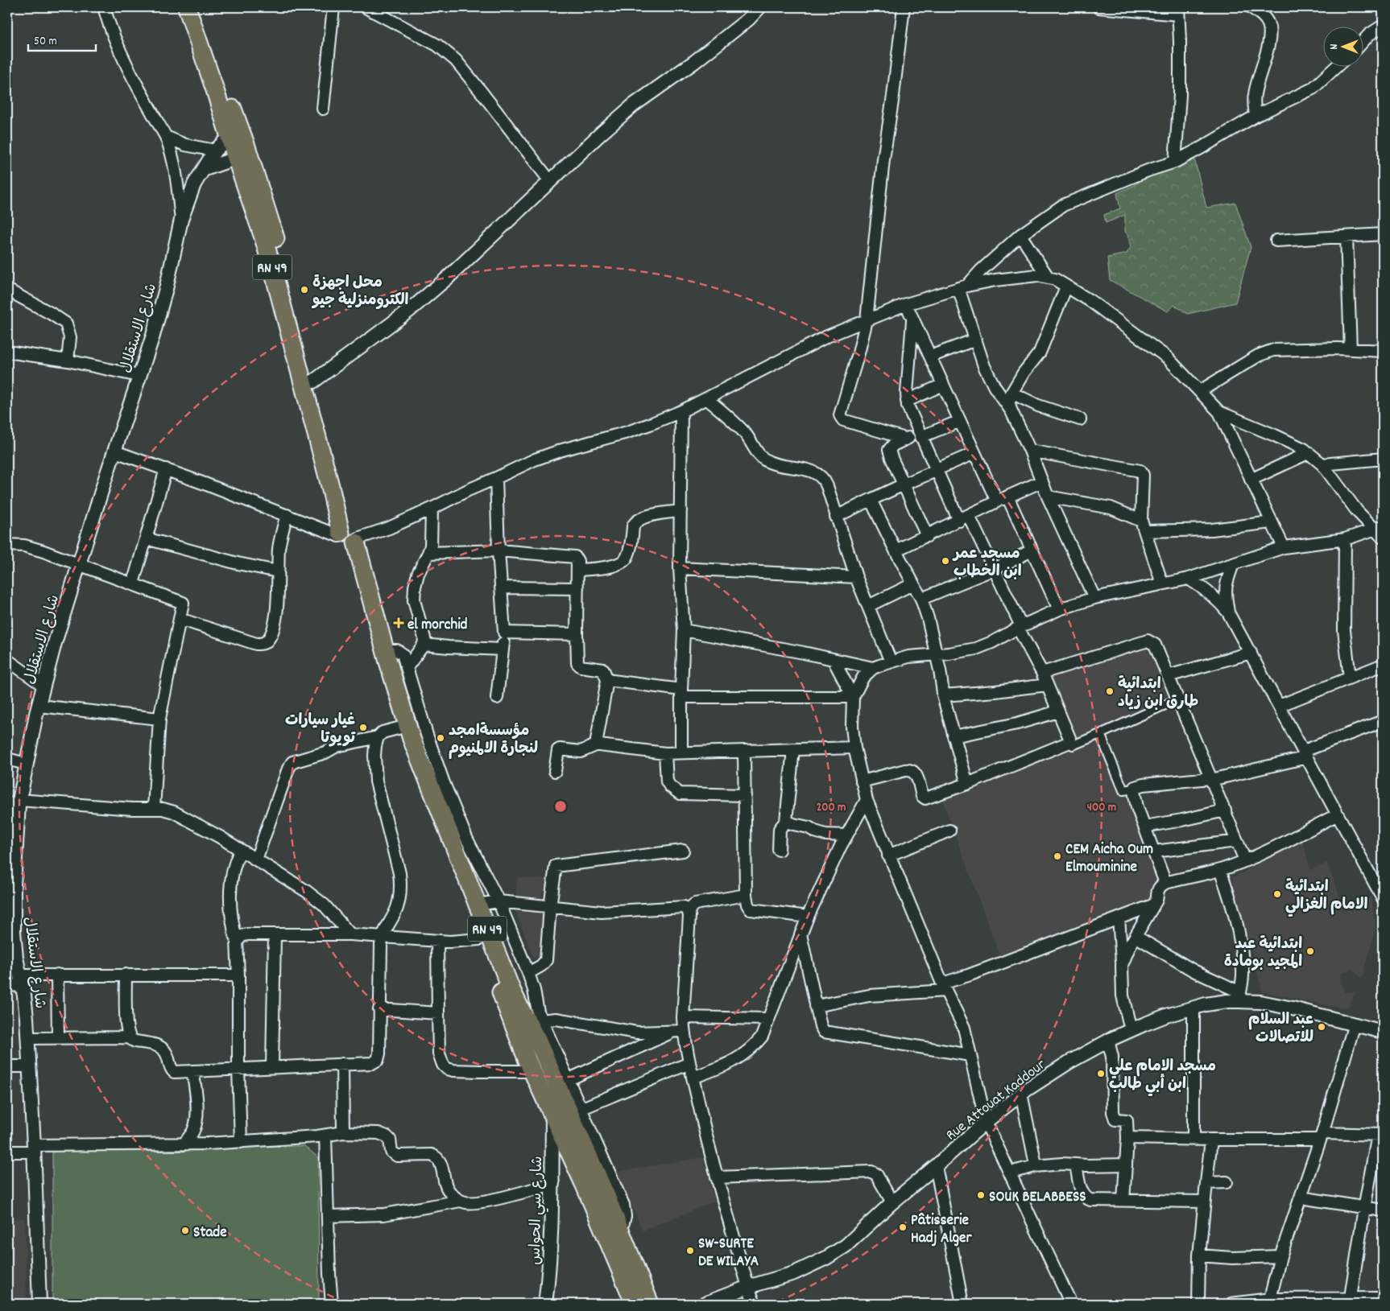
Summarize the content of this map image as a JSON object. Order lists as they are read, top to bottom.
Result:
{
  "streets": {
    "main road": ["RN 49"],
    "street": ["شارع الاستقلال", "Rue Attouat Kaddour", "شارع سي الحواس"]
  },
  "crossings": [
    ["RN 49", "شارع الاستقلال"],
    ["RN 49", "شارع سي الحواس"]
  ],
  "places": {
    "other": [
      "محل اجهزة الكترومنزلية جيو",
      "مسجد عمر ابن الخطاب",
      "ابتدائية طارق ابن زياد",
      "غيار سيارات تويوتا",
      "مؤسسةامجد لنجارة الالمنيوم",
      "CEM Aicha Oum Elmouminine",
      "ابتدائية الامام الغزالي",
      "ابتدائية عبد المجيد بومادة",
      "عبد السلام للاتصالات",
      "مسجد الامام علي ابن أبي طالب",
      "SOUK BELABBESS",
      "Pâtisserie Hadj Alger",
      "Stade",
      "SW-SURTE DE WILAYA"
    ],
    "health": ["el morchid"]
  },
  "scale_bar": "50 m",
  "north": "left",
  "rings": ["200 m", "400 m"]
}
